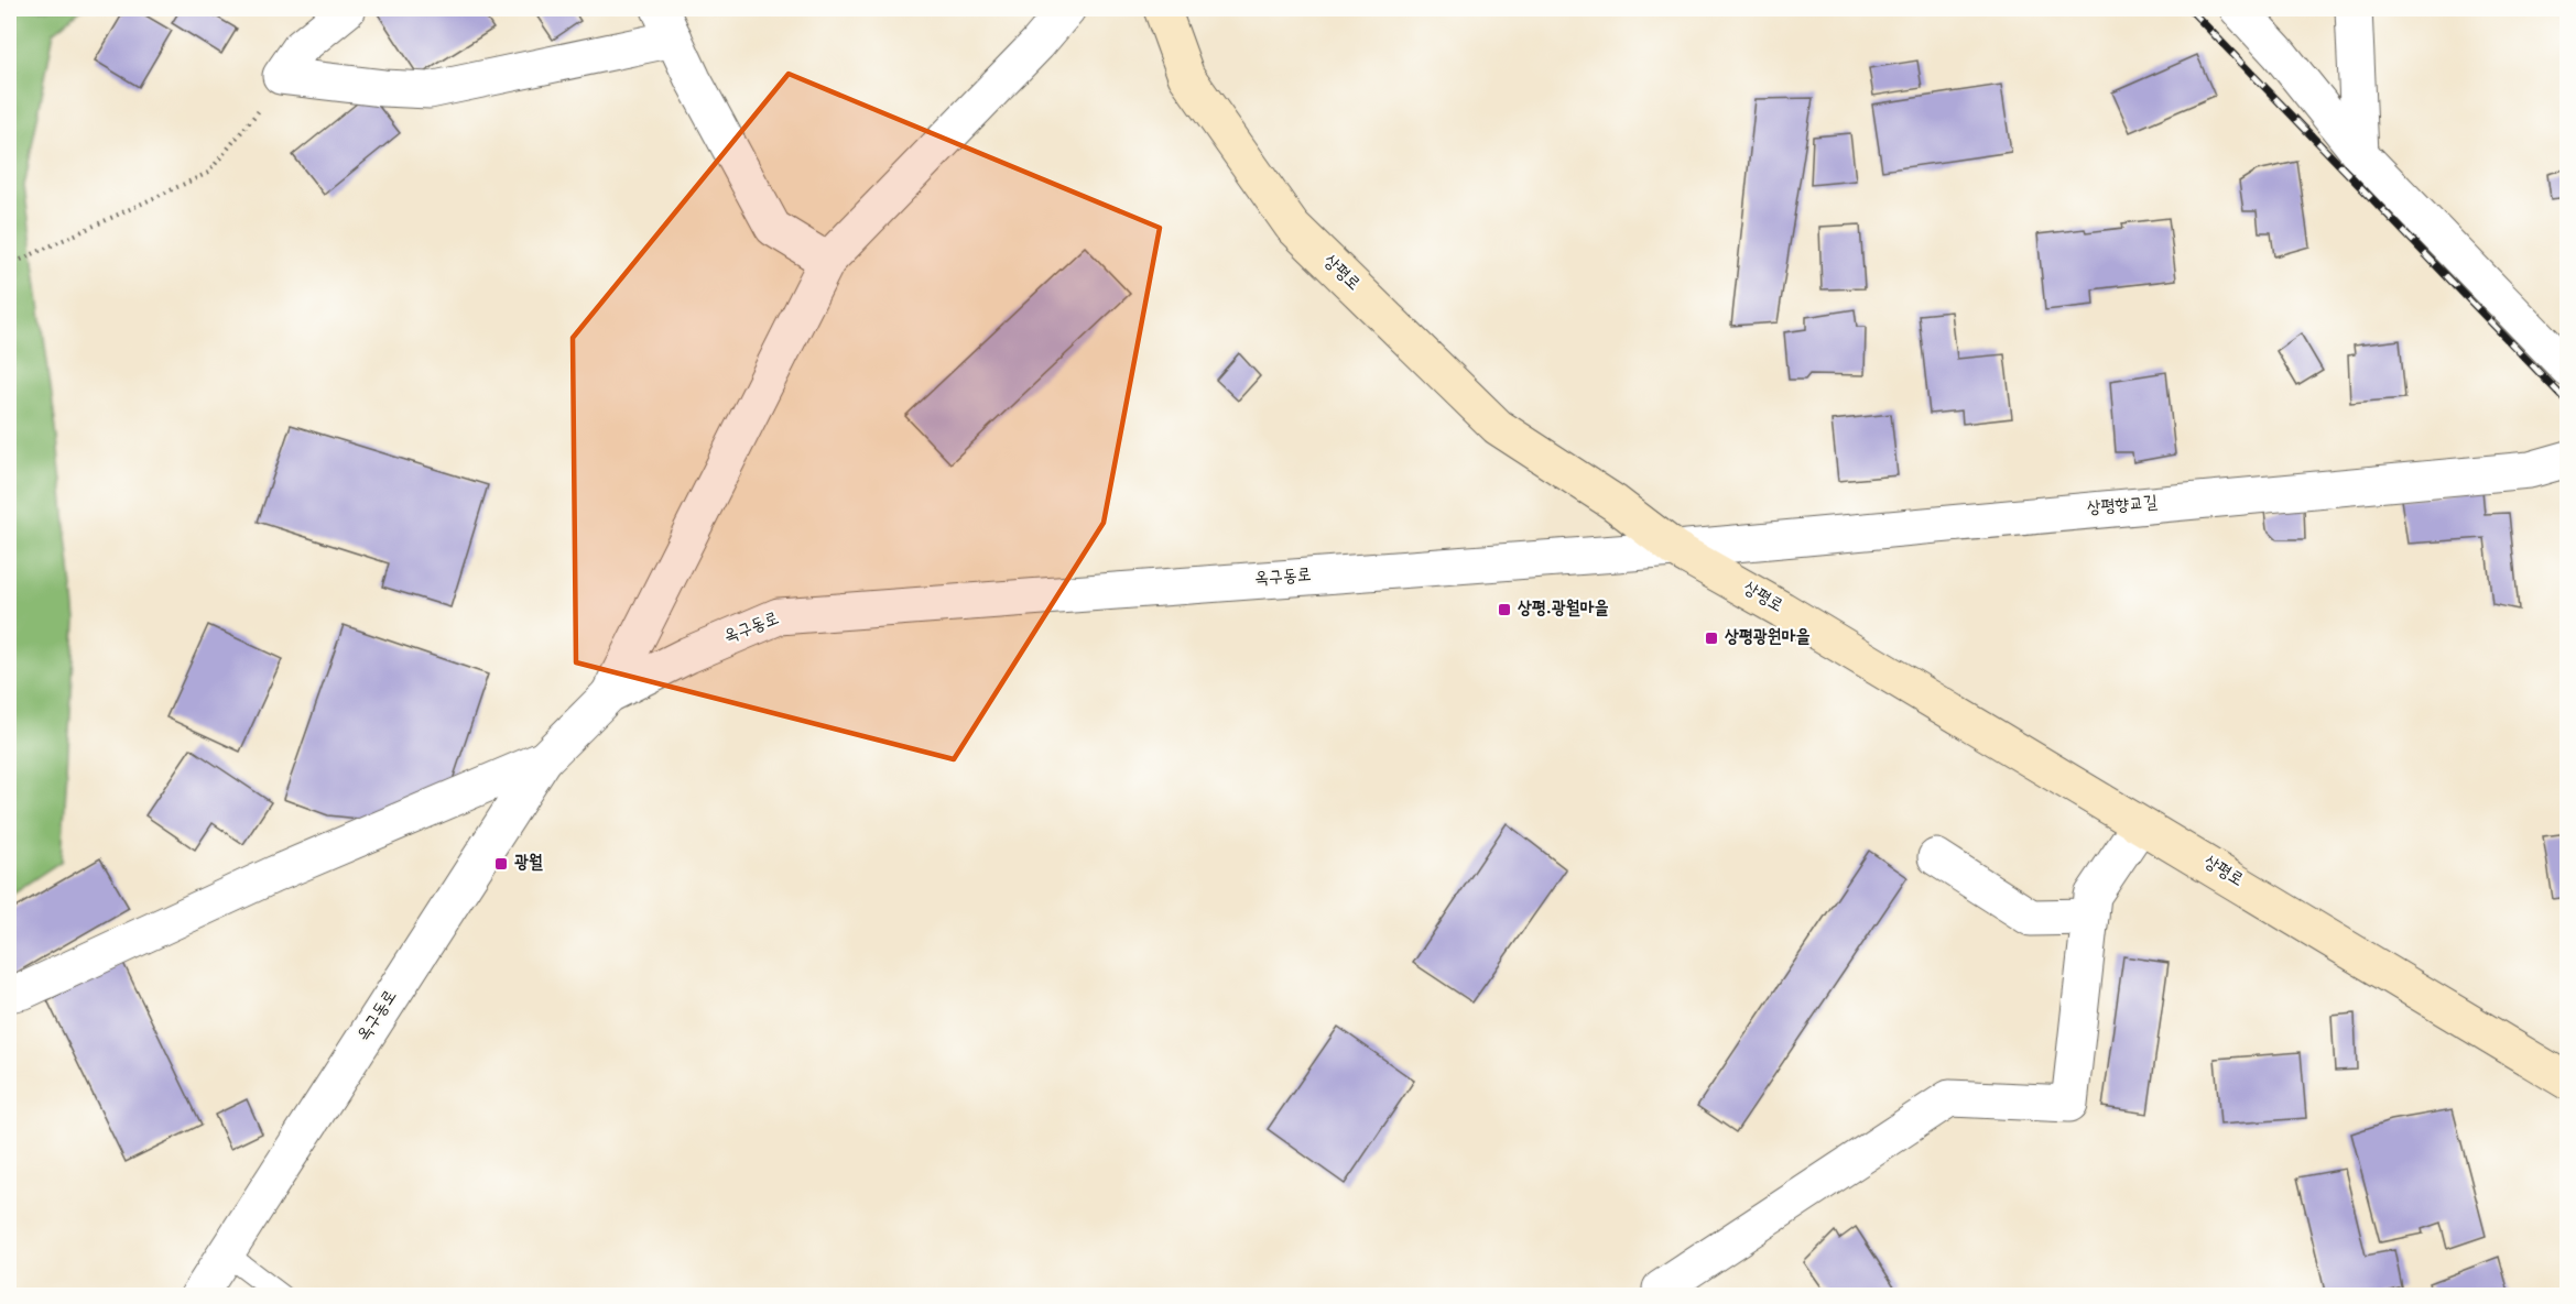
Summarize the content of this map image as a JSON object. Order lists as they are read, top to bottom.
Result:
{
  "streets": {
    "main road": ["상평로"],
    "street": ["상평향교길", "옥구동로"]
  },
  "crossings": [
    ["상평로", "상평향교길"],
    ["상평로", "옥구동로"],
    ["상평향교길", "옥구동로"]
  ],
  "places": {
    "transit": ["상평.광월마을", "상평광원마을", "광월"]
  }
}
